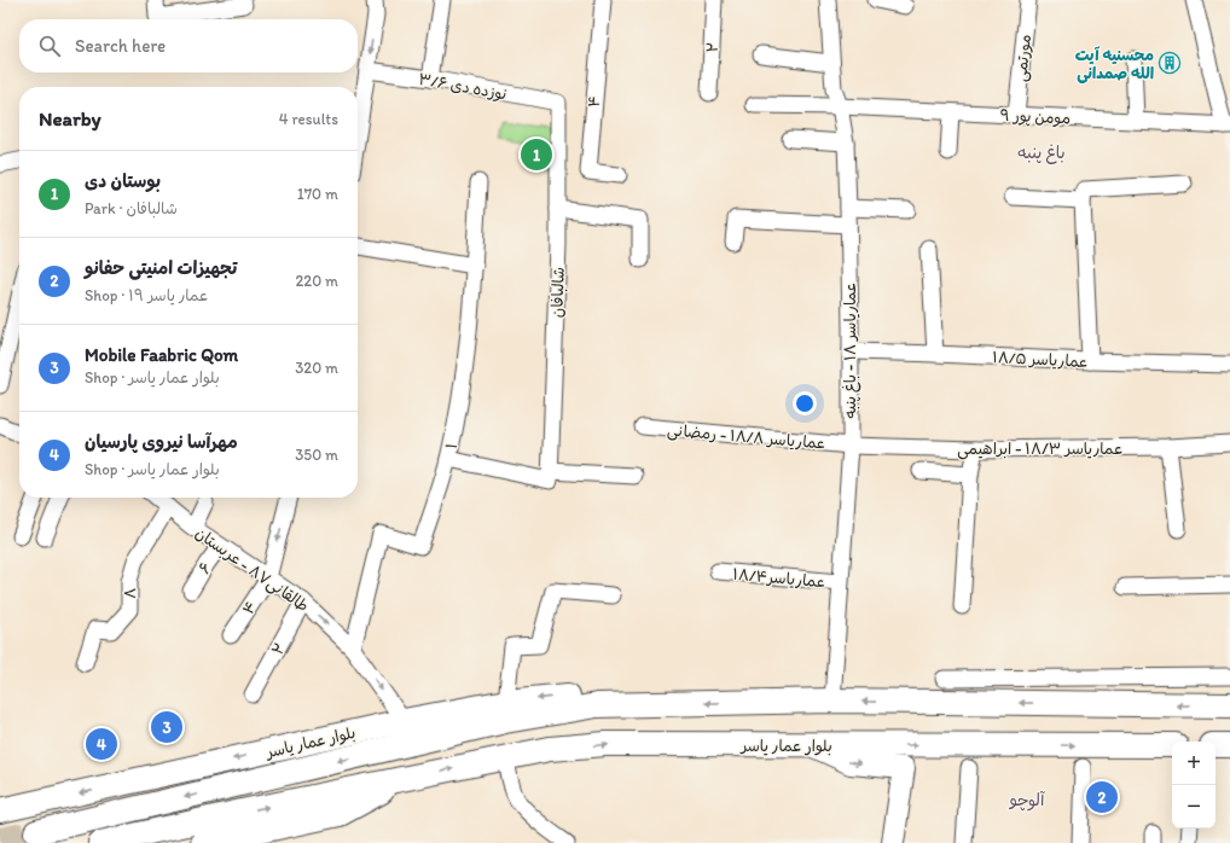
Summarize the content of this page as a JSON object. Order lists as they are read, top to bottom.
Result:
{
  "streets": {
    "main road": ["بلوار عمار یاسر"],
    "street": [
      "۲",
      "مورتمی",
      "نوزده دی ۳/۶",
      "۴",
      "مومن پور ۹",
      "شالبافان",
      "عماریاسر ۱۸ - باغ پنبه",
      "عماریاسر ۱۸/۵",
      "عماریاسر ۱۸/۸ - رمضانی",
      "۱",
      "عماریاسر ۱۸/۳ - ابراهیمی",
      "۶",
      "طالقانی۸۷ - عربستان",
      "عماریاسر۱۸/۴",
      "۸"
    ]
  },
  "crossings": [
    ["۲", "طالقانی۸۷ - عربستان"],
    ["مورتمی", "مومن پور ۹"],
    ["نوزده دی ۳/۶", "شالبافان"],
    ["۴", "طالقانی۸۷ - عربستان"],
    ["مومن پور ۹", "عماریاسر ۱۸ - باغ پنبه"],
    ["عماریاسر ۱۸ - باغ پنبه", "عماریاسر ۱۸/۵"],
    ["عماریاسر ۱۸ - باغ پنبه", "عماریاسر ۱۸/۸ - رمضانی"],
    ["عماریاسر ۱۸ - باغ پنبه", "عماریاسر ۱۸/۳ - ابراهیمی"],
    ["عماریاسر ۱۸ - باغ پنبه", "عماریاسر۱۸/۴"],
    ["عماریاسر ۱۸ - باغ پنبه", "بلوار عمار یاسر"],
    ["عماریاسر ۱۸/۸ - رمضانی", "عماریاسر ۱۸/۳ - ابراهیمی"],
    ["۱", "طالقانی۸۷ - عربستان"],
    ["۶", "طالقانی۸۷ - عربستان"],
    ["طالقانی۸۷ - عربستان", "۸"],
    ["طالقانی۸۷ - عربستان", "بلوار عمار یاسر"]
  ],
  "one_way": ["طالقانی۸۷ - عربستان"],
  "districts": ["باغ پنبه", "آلوچو"],
  "places": {
    "building": ["محسنیه آیت الله صمدانی"]
  },
  "page": {
    "search": "Search here",
    "heading": ["Nearby", "4 results"],
    "pins": [
      "1",
      "3",
      "4",
      "2"
    ],
    "list": [
      {
        "mark": "1",
        "name": "بوستان دی",
        "note": "Park · شالبافان",
        "value": "170 m"
      },
      {
        "mark": "2",
        "name": "تجهیزات امنیتی حفانو",
        "note": "Shop · عمار یاسر ۱۹",
        "value": "220 m"
      },
      {
        "mark": "3",
        "name": "Mobile Faabric Qom",
        "note": "Shop · بلوار عمار یاسر",
        "value": "320 m"
      },
      {
        "mark": "4",
        "name": "مهرآسا نیروی پارسیان",
        "note": "Shop · بلوار عمار یاسر",
        "value": "350 m"
      }
    ],
    "map_buttons": ["+", "−"]
  }
}
